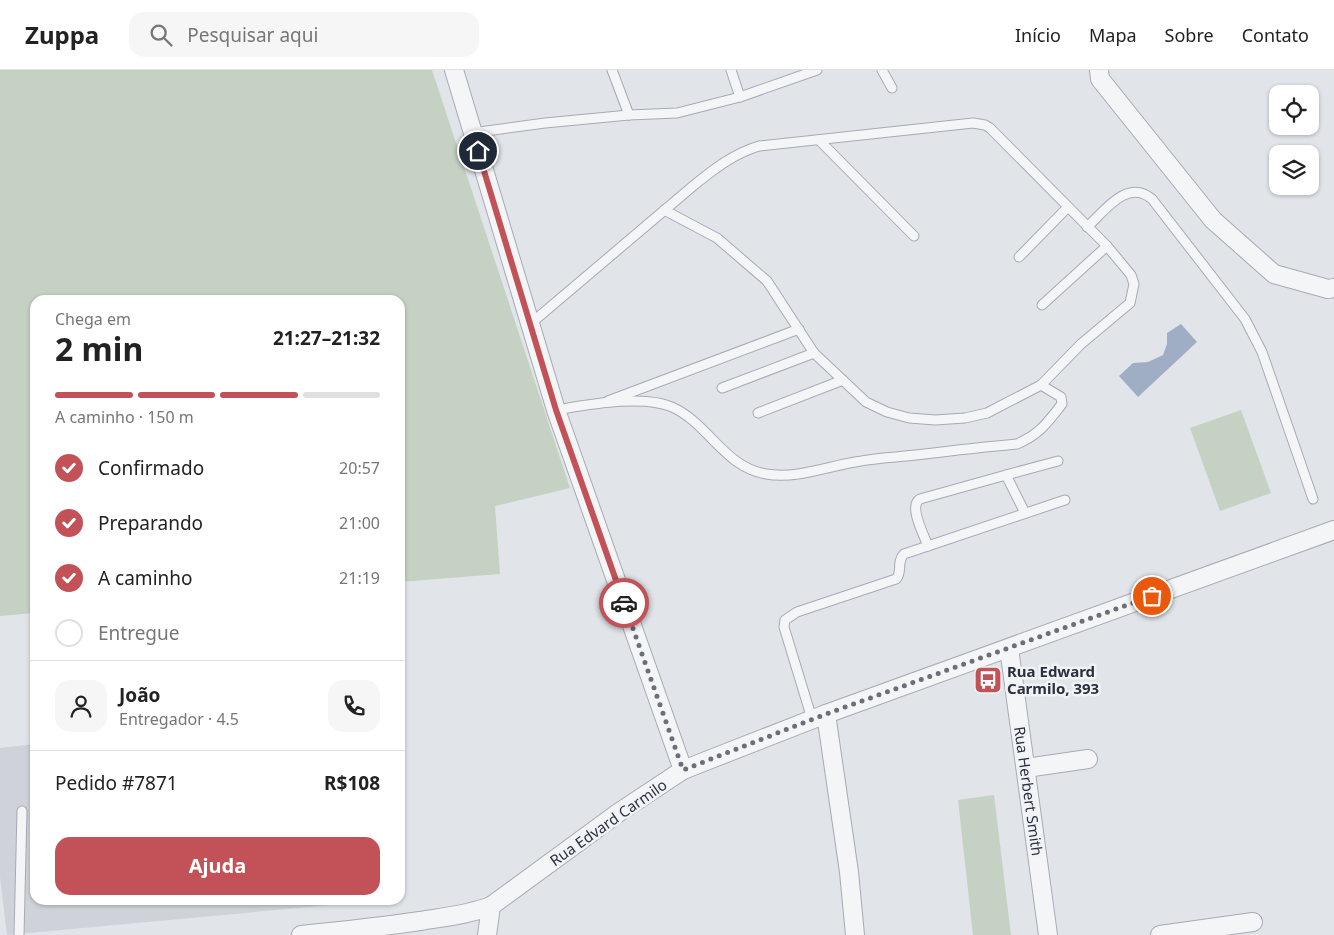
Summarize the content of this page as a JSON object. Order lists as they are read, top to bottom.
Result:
{
  "streets": {
    "street": ["Rua Herbert Smith", "Rua Edvard Carmilo"]
  },
  "crossings": [
    ["Rua Herbert Smith", "Rua Edvard Carmilo"]
  ],
  "places": {
    "bus stop": ["Rua Edward Carmilo, 393"]
  },
  "page": {
    "header": "Zuppa",
    "search": "Pesquisar aqui",
    "nav": [
      "Início",
      "Mapa",
      "Sobre",
      "Contato"
    ],
    "heading": ["2 min", "Chega em", "21:27–21:32"],
    "panel": [
      "João",
      "Entregador · 4.5",
      "Pedido #7871",
      "R$108"
    ],
    "bar": "A caminho · 150 m",
    "list": [
      ["Confirmado", "20:57"],
      ["Preparando", "21:00"],
      ["A caminho", "21:19"],
      "Entregue"
    ],
    "buttons": "Ajuda"
  }
}
